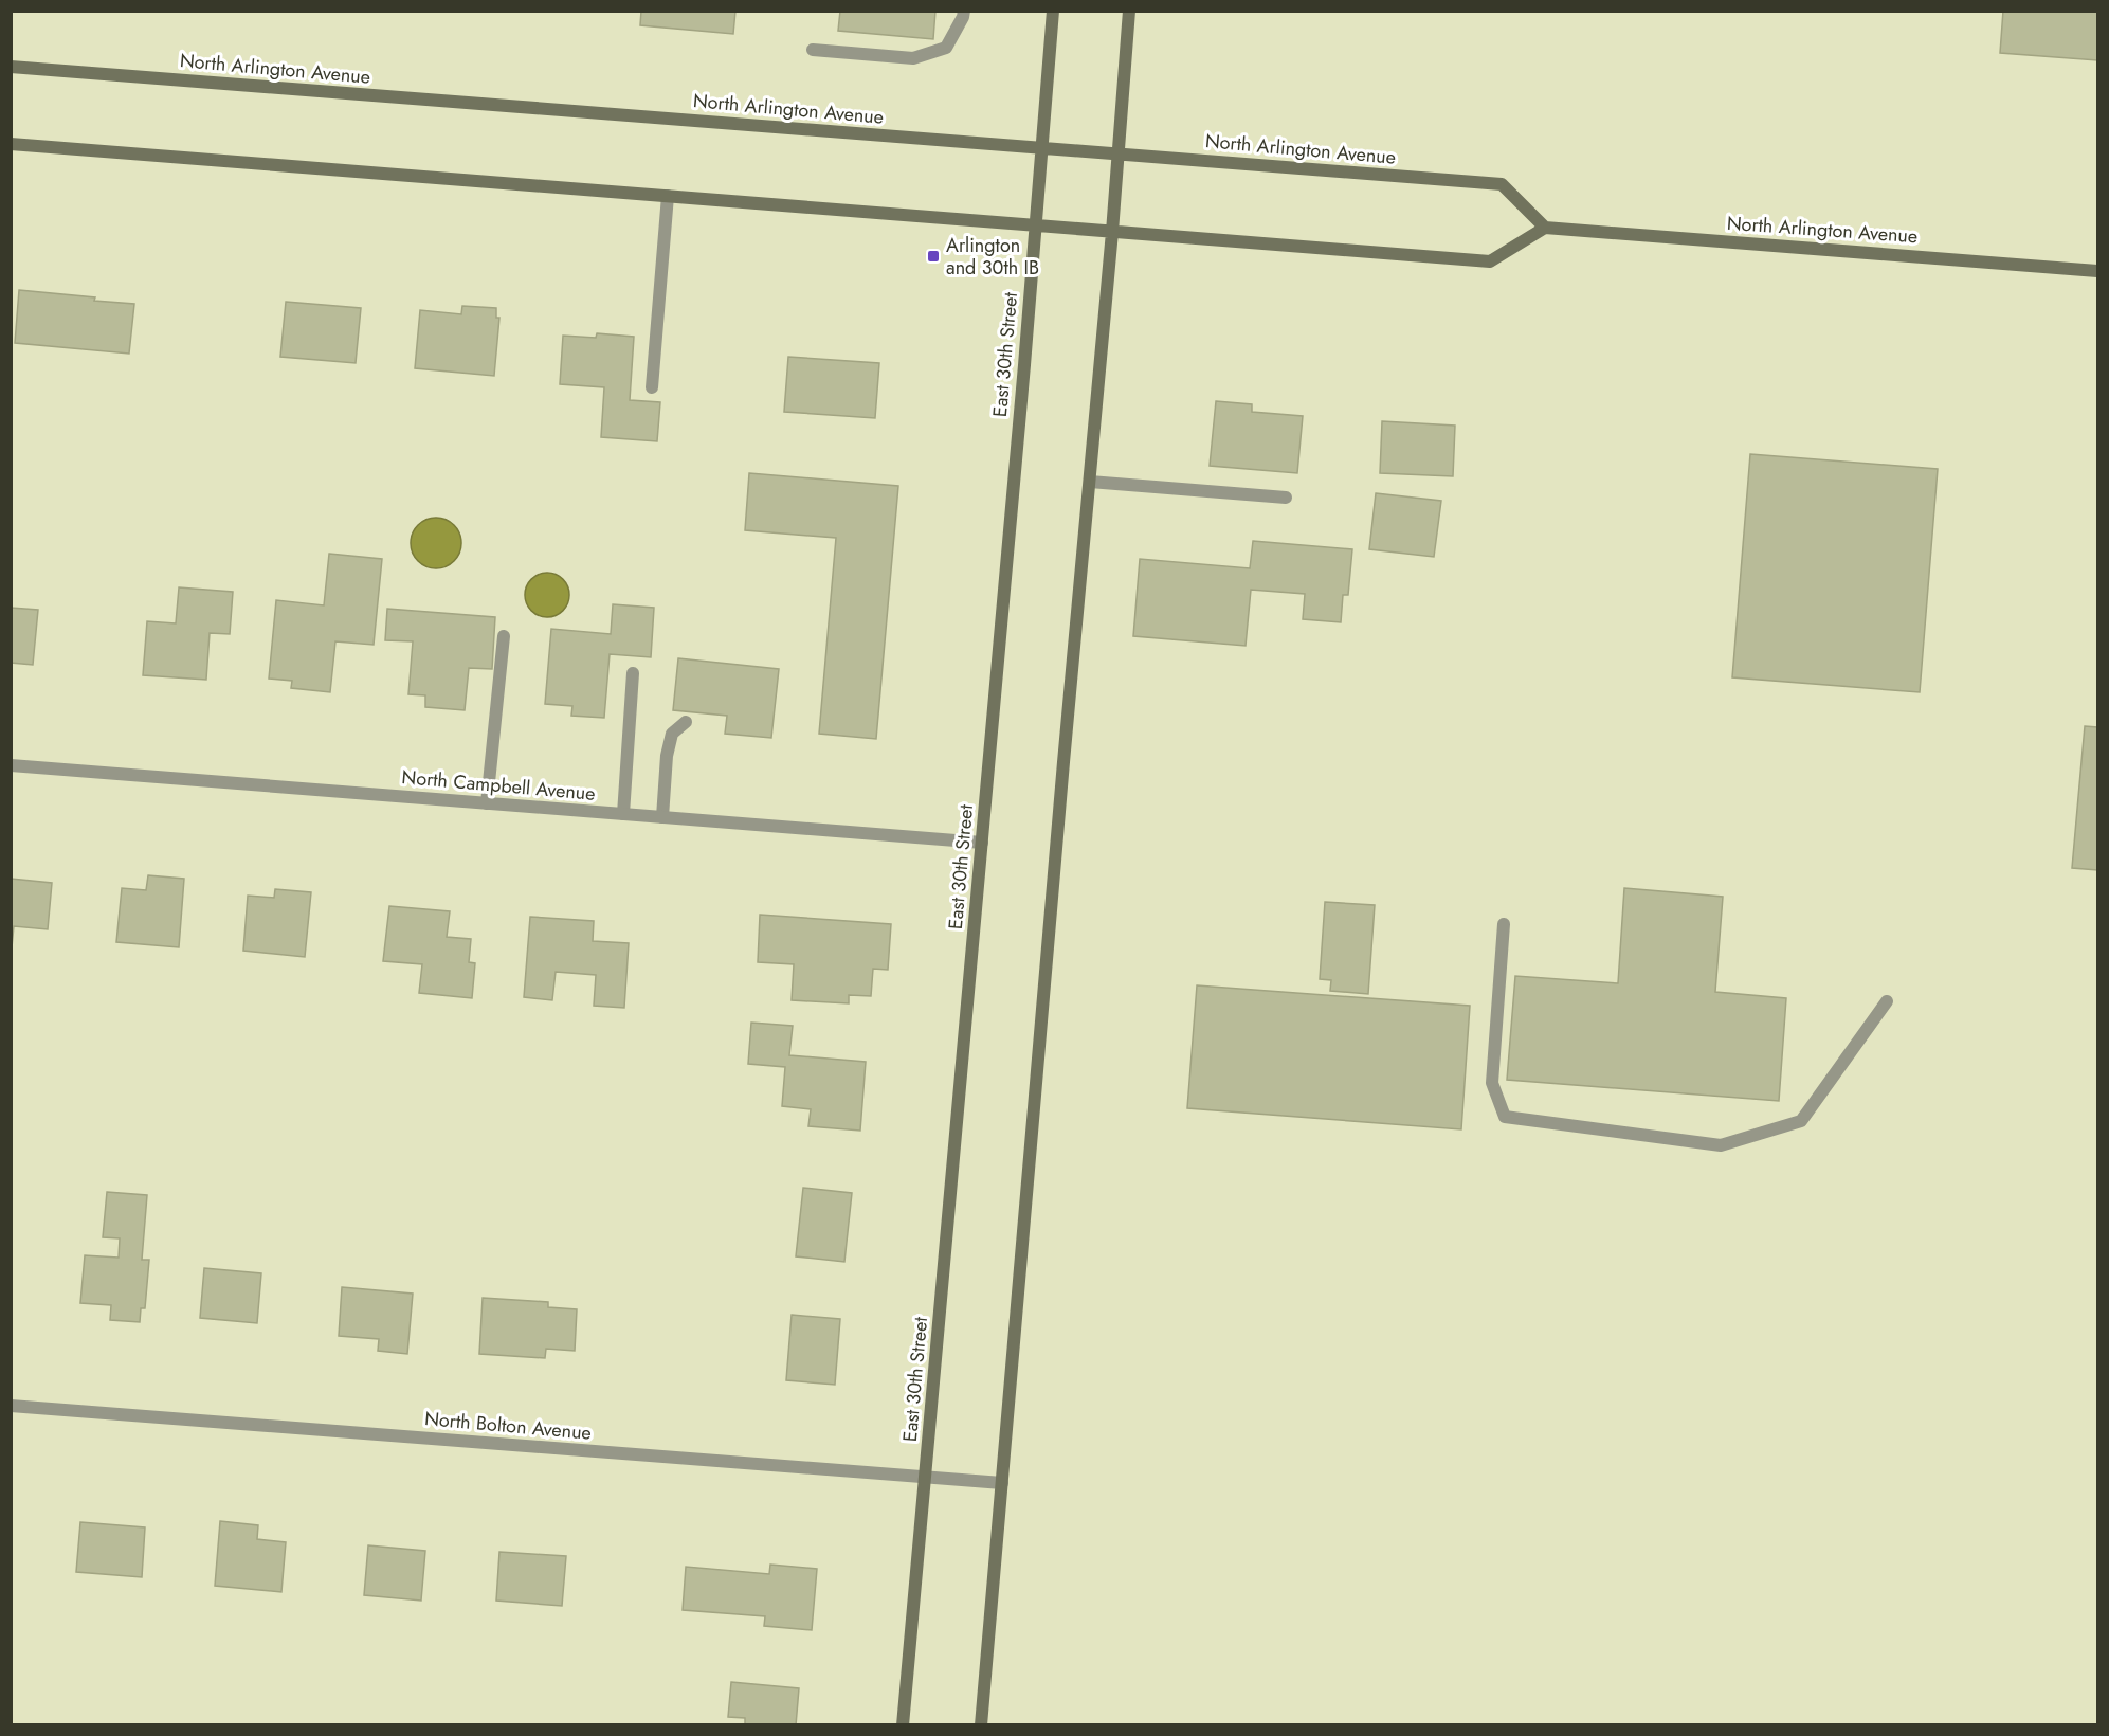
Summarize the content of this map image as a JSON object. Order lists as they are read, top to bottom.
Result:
{
  "streets": {
    "main road": ["North Arlington Avenue", "East 30th Street"],
    "street": ["North Campbell Avenue", "North Bolton Avenue"]
  },
  "crossings": [
    ["North Arlington Avenue", "East 30th Street"],
    ["East 30th Street", "North Campbell Avenue"],
    ["East 30th Street", "North Bolton Avenue"]
  ],
  "places": {
    "transit": ["Arlington and 30th IB"]
  }
}
